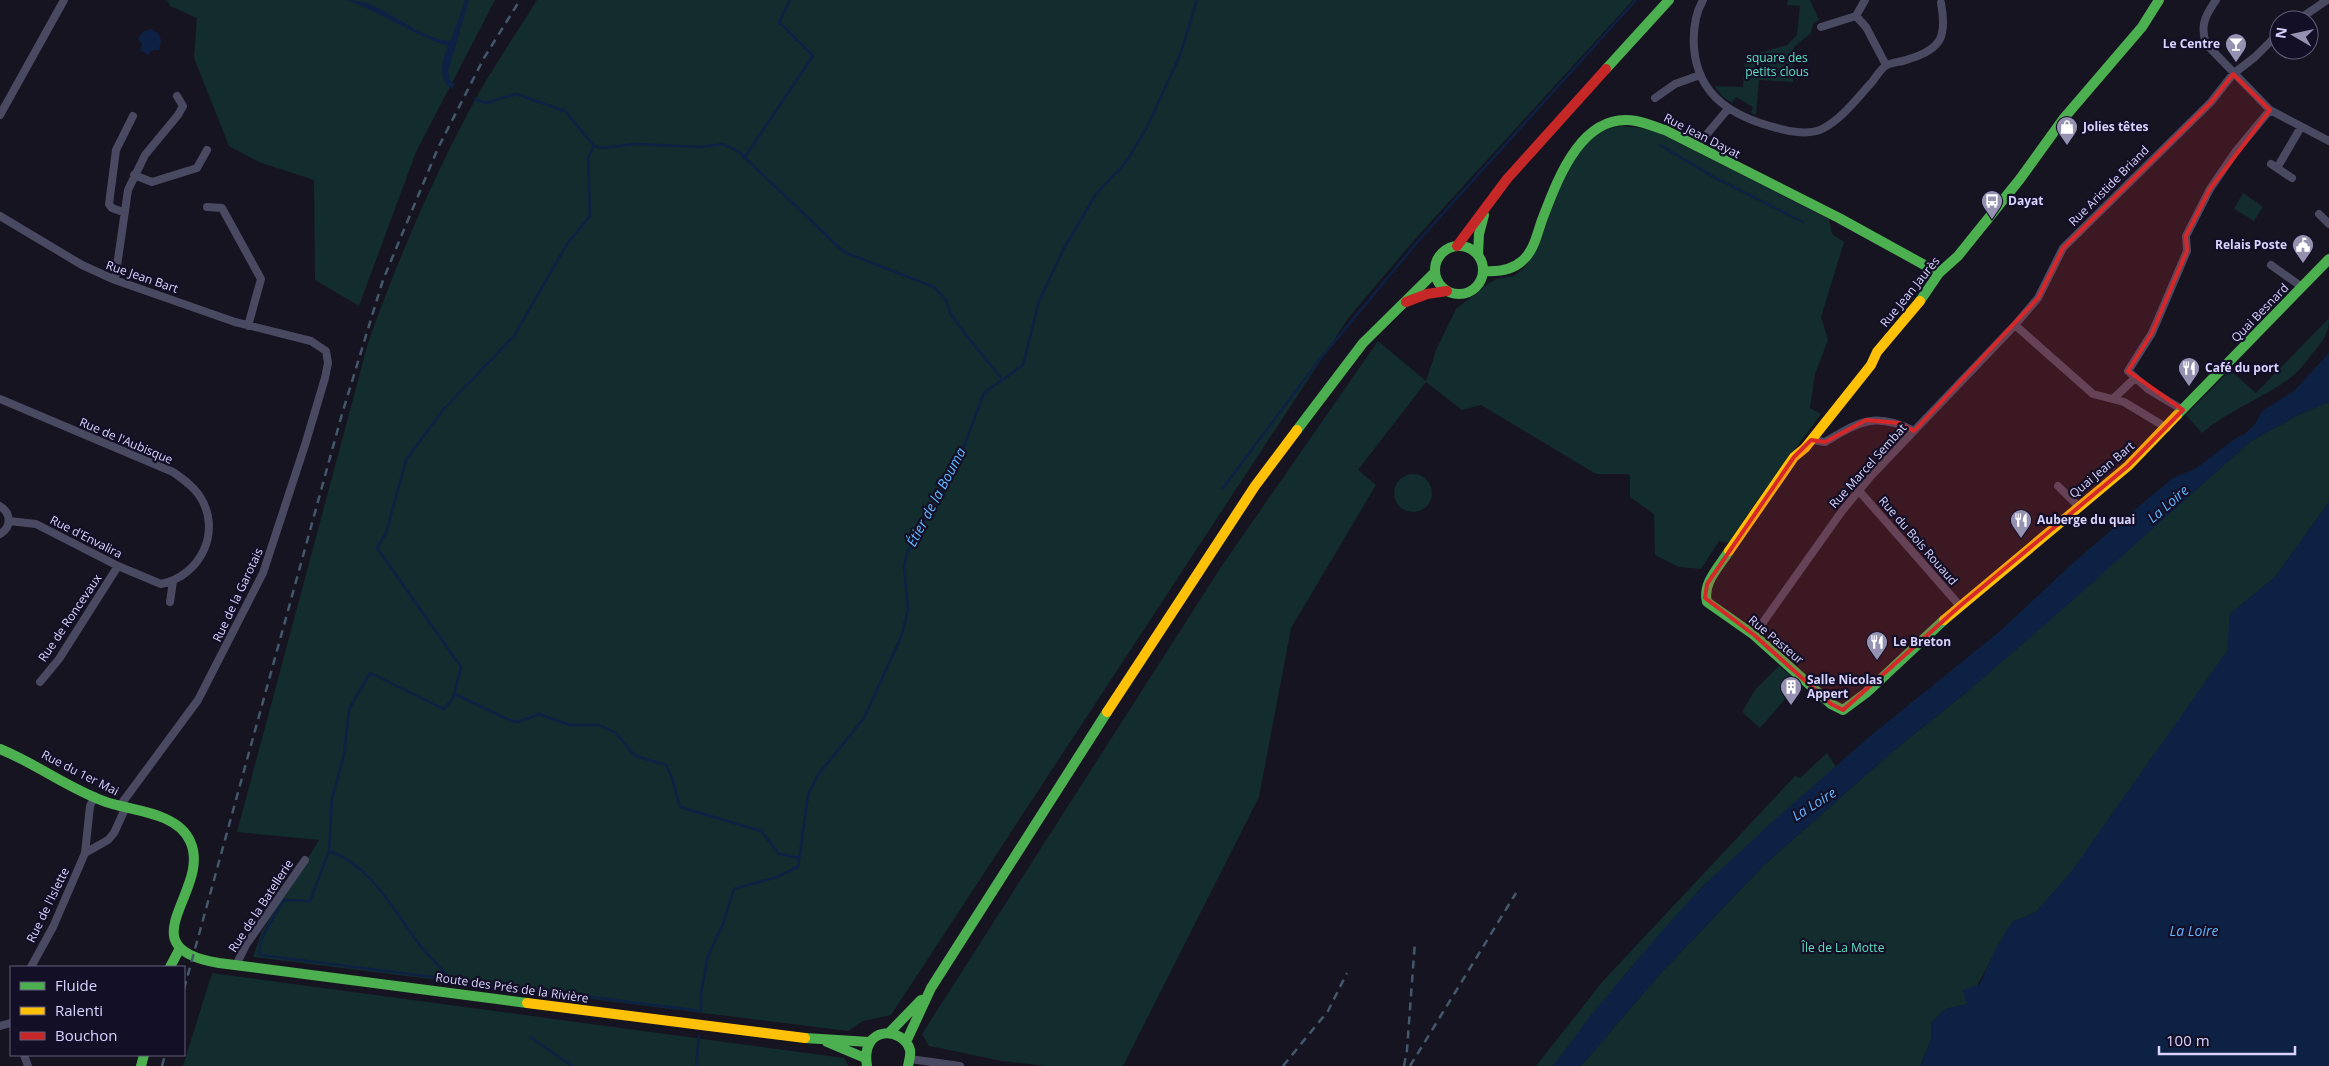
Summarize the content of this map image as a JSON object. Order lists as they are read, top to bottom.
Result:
{
  "streets": {
    "street": [
      "Rue Jean Dayat",
      "Rue Aristide Briand",
      "Rue Jean Bart",
      "Rue Jean Jaurès",
      "Quai Besnard",
      "Rue de l'Aubisque",
      "Rue Marcel Sembat",
      "Quai Jean Bart",
      "Rue d'Envalira",
      "Rue du Bois Rouaud",
      "Rue de la Garotais",
      "Rue de Roncevaux",
      "Rue Pasteur",
      "Rue du 1er Mai",
      "Rue de l'Islette",
      "Rue de la Batellerie",
      "Route des Prés de la Rivière"
    ]
  },
  "crossings": [
    ["Rue Jean Dayat", "Rue Jean Jaurès"],
    ["Rue Aristide Briand", "Rue Marcel Sembat"],
    ["Rue Jean Bart", "Rue de la Garotais"],
    ["Rue Jean Jaurès", "Rue Pasteur"],
    ["Quai Besnard", "Quai Jean Bart"],
    ["Rue de l'Aubisque", "Rue d'Envalira"],
    ["Rue Marcel Sembat", "Rue du Bois Rouaud"],
    ["Rue Marcel Sembat", "Rue Pasteur"],
    ["Quai Jean Bart", "Rue du Bois Rouaud"],
    ["Quai Jean Bart", "Rue Pasteur"],
    ["Rue d'Envalira", "Rue de Roncevaux"],
    ["Rue de la Garotais", "Rue du 1er Mai"],
    ["Rue du 1er Mai", "Rue de l'Islette"],
    ["Rue du 1er Mai", "Route des Prés de la Rivière"],
    ["Rue de la Batellerie", "Route des Prés de la Rivière"]
  ],
  "water": ["Étier de la Bouma", "La Loire"],
  "parks": ["square des petits clous", "Île de La Motte"],
  "places": {
    "bar": ["Le Centre"],
    "shop": ["Jolies têtes"],
    "bus stop": ["Dayat"],
    "public building": ["Relais Poste"],
    "restaurant": ["Café du port", "Auberge du quai", "Le Breton"],
    "building": ["Salle Nicolas Appert"]
  },
  "legend": ["Fluide", "Ralenti", "Bouchon"],
  "scale_bar": "100 m",
  "north": "left"
}
